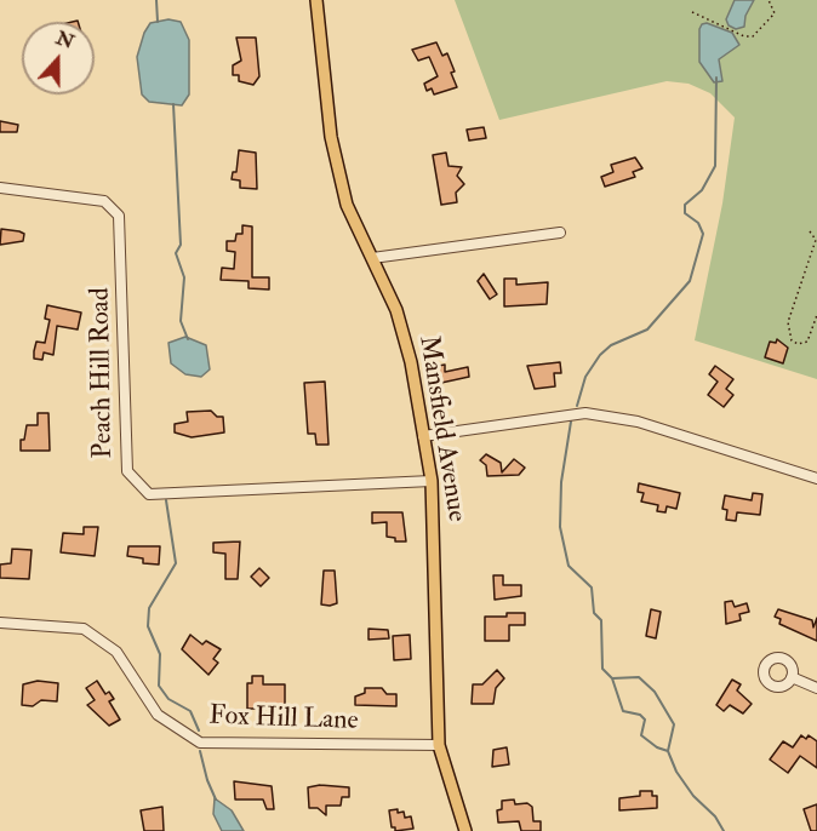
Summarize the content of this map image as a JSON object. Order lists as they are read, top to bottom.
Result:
{
  "streets": {
    "main road": ["Mansfield Avenue"],
    "street": ["Peach Hill Road", "Fox Hill Lane"]
  },
  "crossings": [
    ["Peach Hill Road", "Mansfield Avenue"],
    ["Mansfield Avenue", "Fox Hill Lane"]
  ],
  "north": "top"
}
